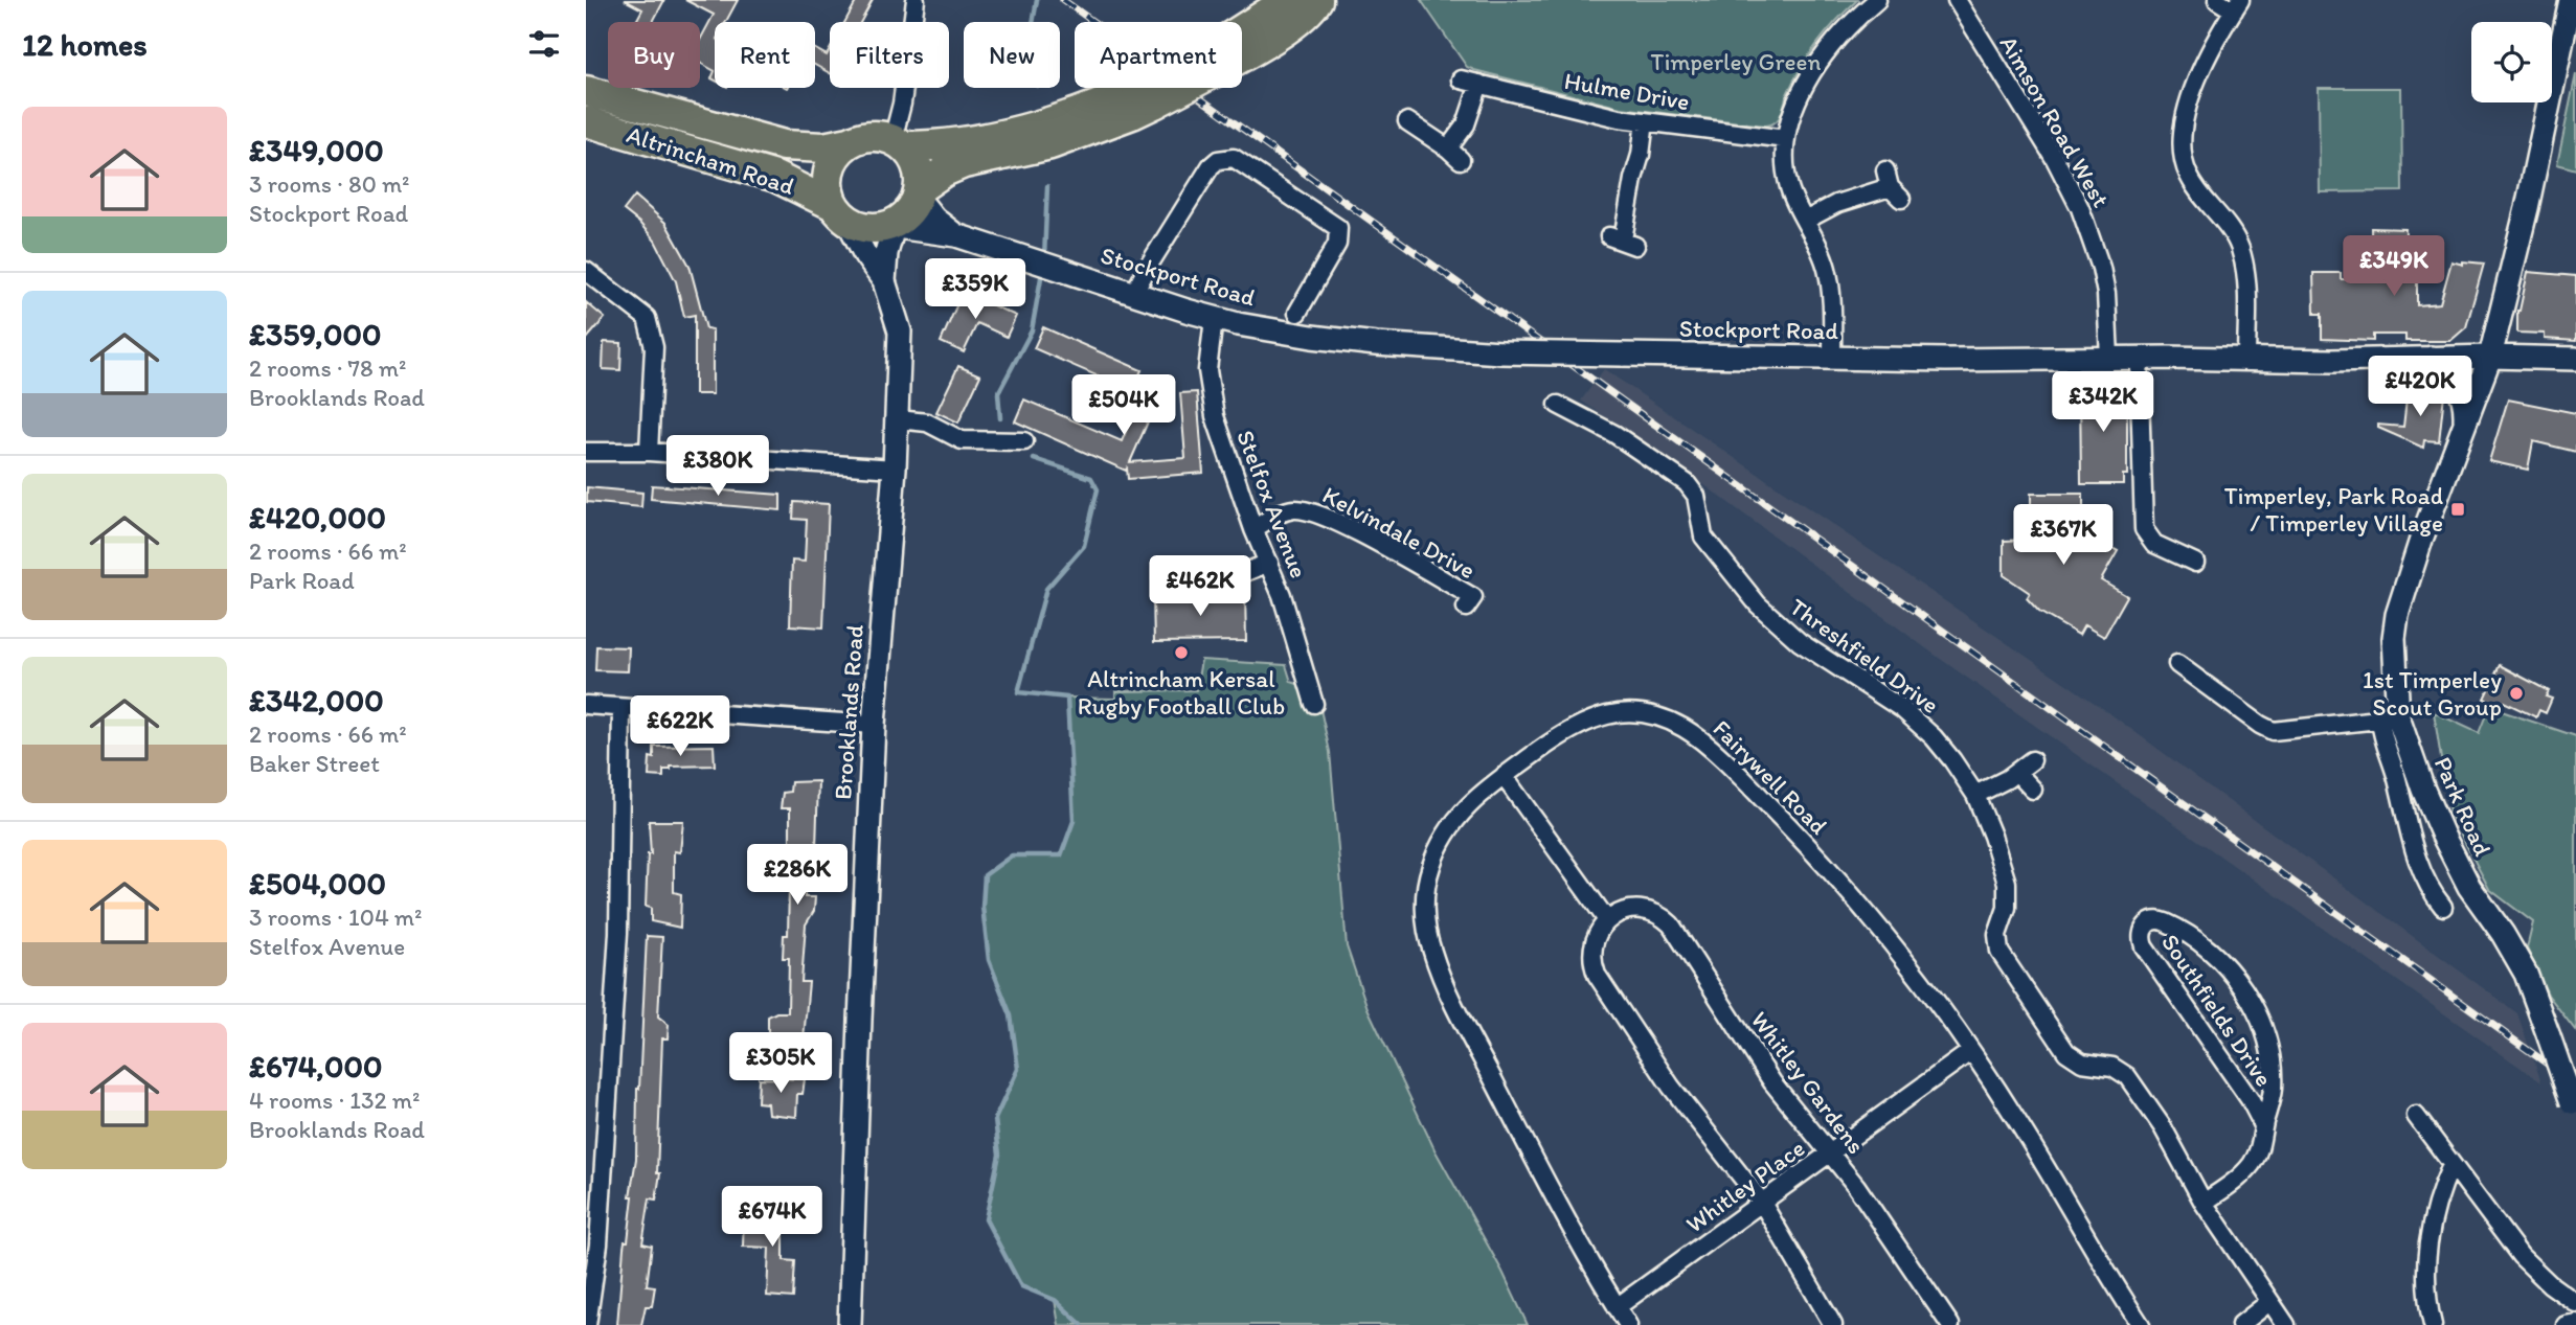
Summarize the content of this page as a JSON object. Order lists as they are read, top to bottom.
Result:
{
  "streets": {
    "highway": ["Altrincham Road"],
    "main road": ["Stockport Road", "Brooklands Road", "Park Road"],
    "street": [
      "Hulme Drive",
      "Aimson Road West",
      "Stelfox Avenue",
      "Kelvindale Drive",
      "Threshfield Drive",
      "Fairywell Road",
      "Southfields Drive",
      "Whitley Gardens",
      "Whitley Place"
    ]
  },
  "crossings": [
    ["Aimson Road West", "Stockport Road"],
    ["Altrincham Road", "Stockport Road"],
    ["Altrincham Road", "Brooklands Road"],
    ["Stockport Road", "Stelfox Avenue"],
    ["Stockport Road", "Brooklands Road"],
    ["Stockport Road", "Park Road"],
    ["Stelfox Avenue", "Kelvindale Drive"],
    ["Threshfield Drive", "Southfields Drive"],
    ["Fairywell Road", "Whitley Place"],
    ["Whitley Gardens", "Whitley Place"]
  ],
  "parks": ["Timperley Green"],
  "places": {
    "transit": ["Timperley, Park Road / Timperley Village"],
    "other": ["Altrincham Kersal Rugby Football Club", "1st Timperley Scout Group"]
  },
  "page": {
    "heading": "12 homes",
    "chip": [
      "Buy",
      "Rent",
      "Filters",
      "New",
      "Apartment"
    ],
    "list": [
      {
        "name": "£349,000",
        "note": "3 rooms · 80 m² · Stockport Road"
      },
      {
        "name": "£359,000",
        "note": "2 rooms · 78 m² · Brooklands Road"
      },
      {
        "name": "£420,000",
        "note": "2 rooms · 66 m² · Park Road"
      },
      {
        "name": "£342,000",
        "note": "2 rooms · 66 m² · Baker Street"
      },
      {
        "name": "£504,000",
        "note": "3 rooms · 104 m² · Stelfox Avenue"
      },
      {
        "name": "£674,000",
        "note": "4 rooms · 132 m² · Brooklands Road"
      }
    ],
    "price": [
      "£349K",
      "£359K",
      "£420K",
      "£342K",
      "£504K",
      "£380K",
      "£367K",
      "£462K",
      "£622K",
      "£286K",
      "£305K",
      "£674K"
    ]
  }
}
